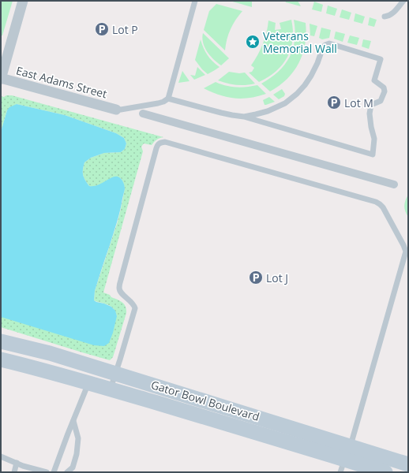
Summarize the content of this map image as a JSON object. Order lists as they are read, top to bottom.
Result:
{
  "streets": {
    "main road": ["Gator Bowl Boulevard"],
    "street": ["East Adams Street"]
  },
  "places": {
    "parking": ["Lot P", "Lot M", "Lot J"],
    "place": ["Veterans Memorial Wall"]
  }
}
